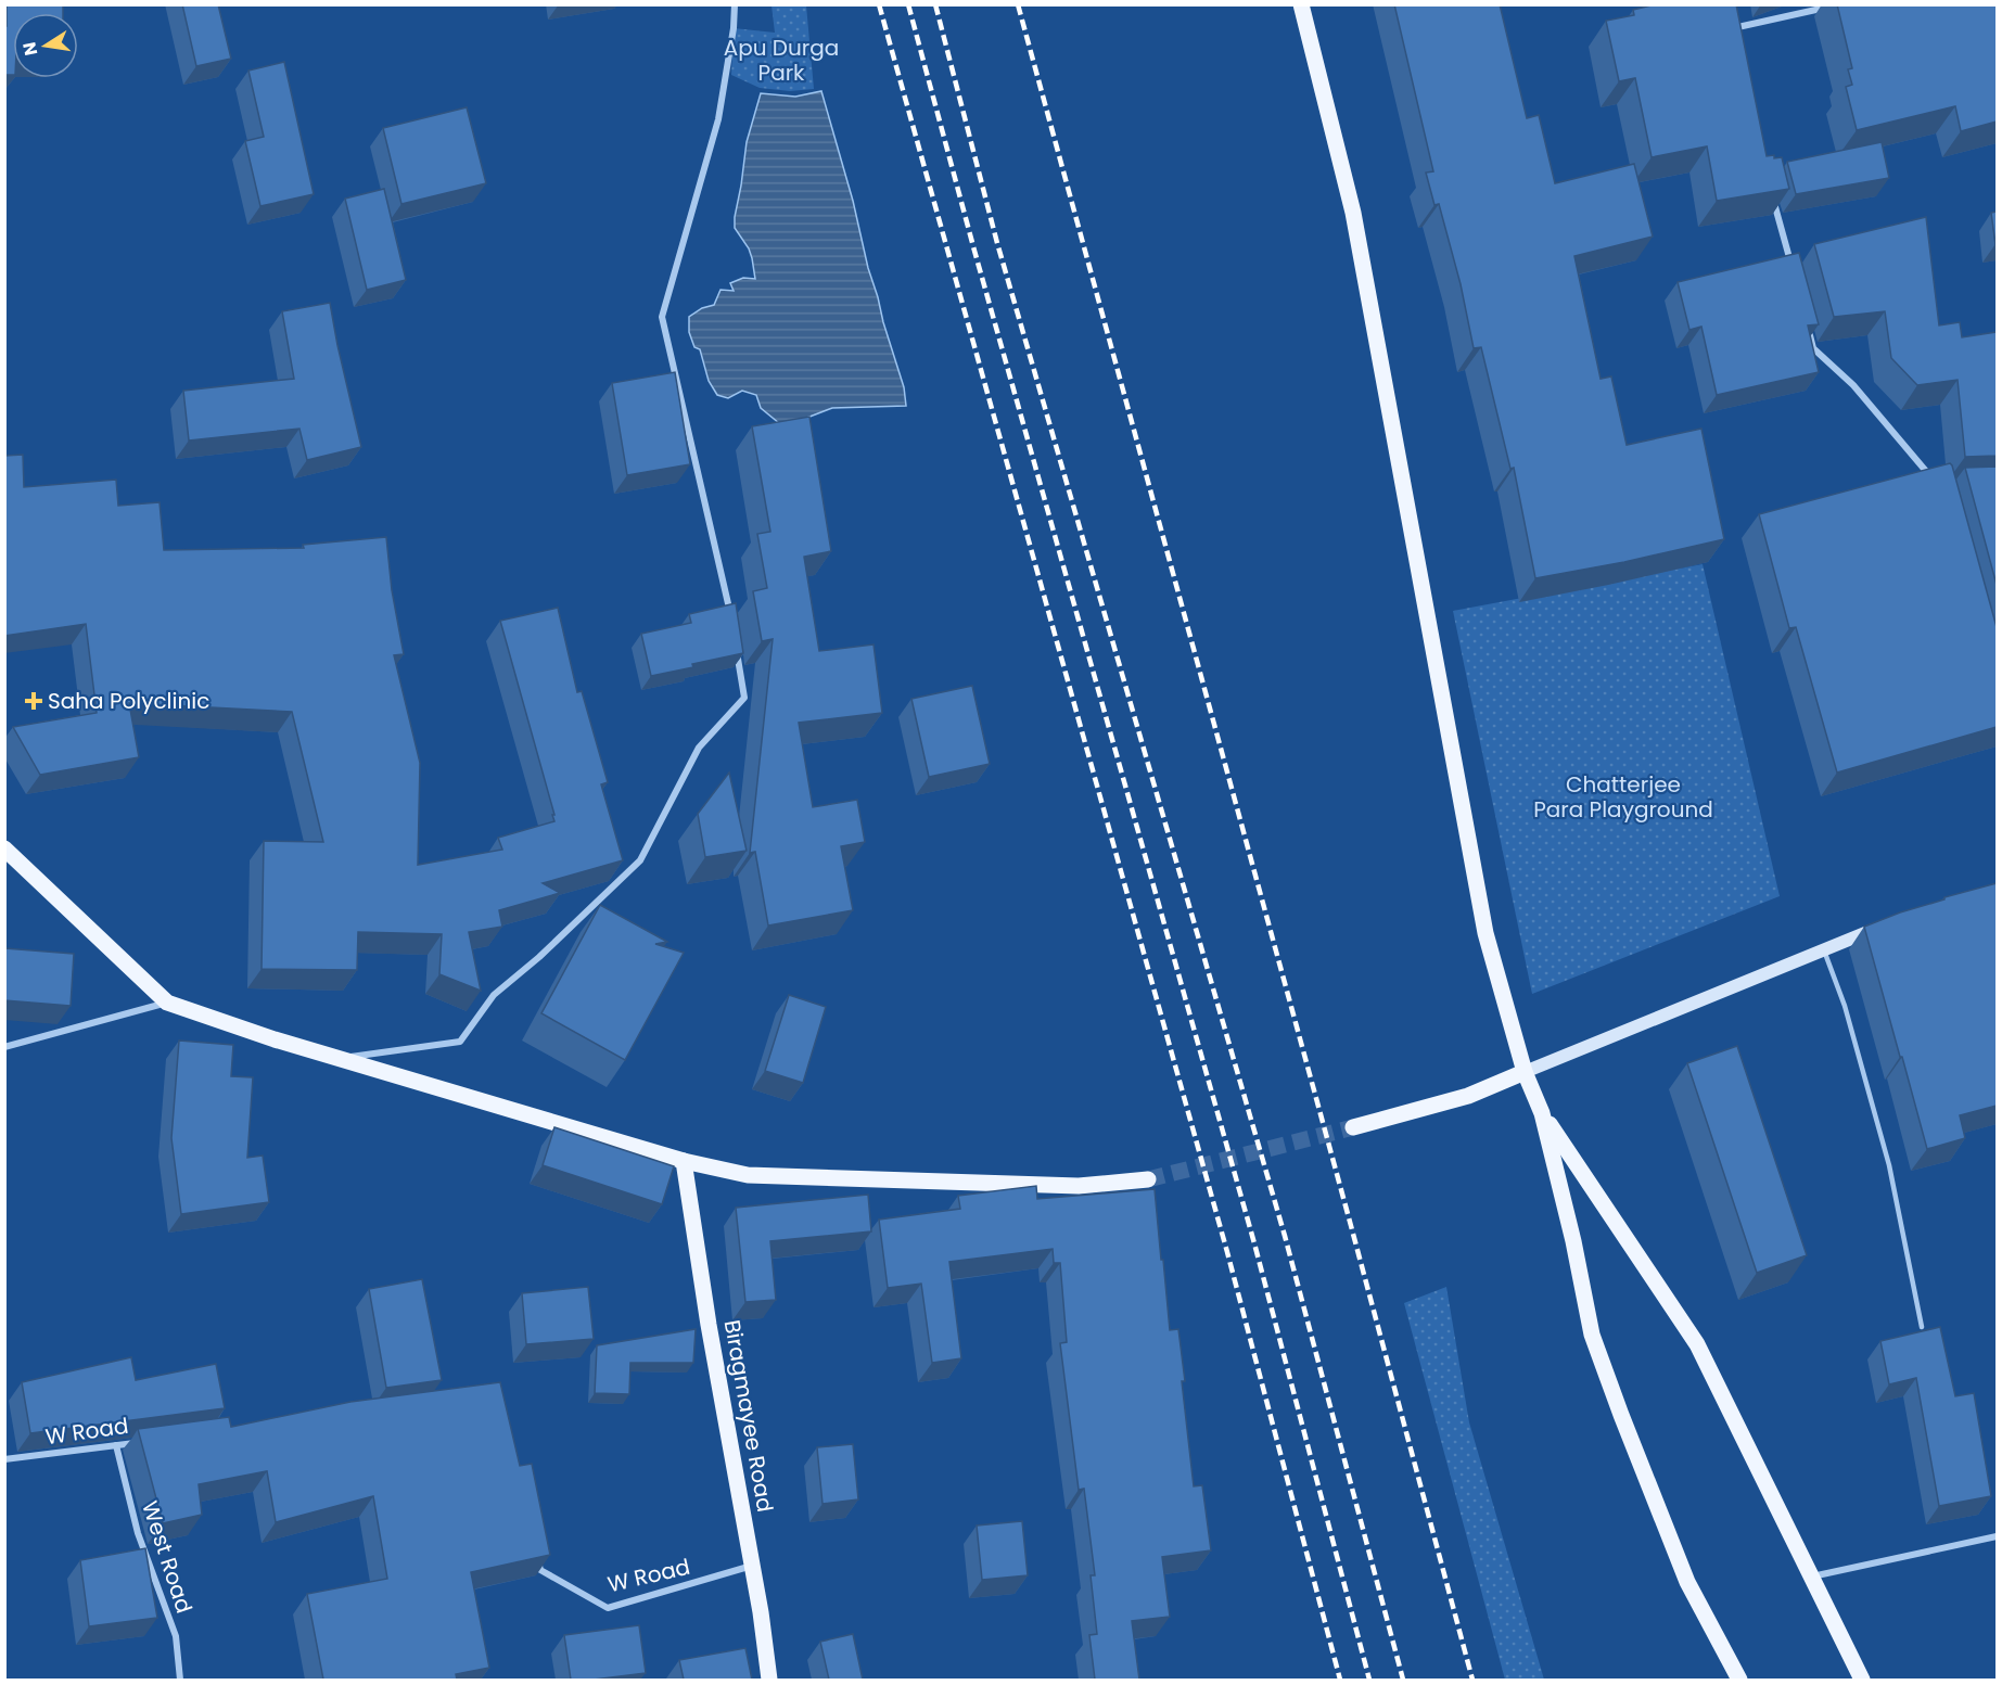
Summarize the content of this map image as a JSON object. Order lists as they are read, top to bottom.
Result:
{
  "streets": {
    "main road": ["Biragmayee Road"],
    "street": ["W Road", "West Road"]
  },
  "crossings": [
    ["Biragmayee Road", "W Road"],
    ["W Road", "West Road"]
  ],
  "parks": ["Apu Durga Park", "Chatterjee Para Playground"],
  "places": {
    "health": ["Saha Polyclinic"]
  },
  "north": "left"
}
